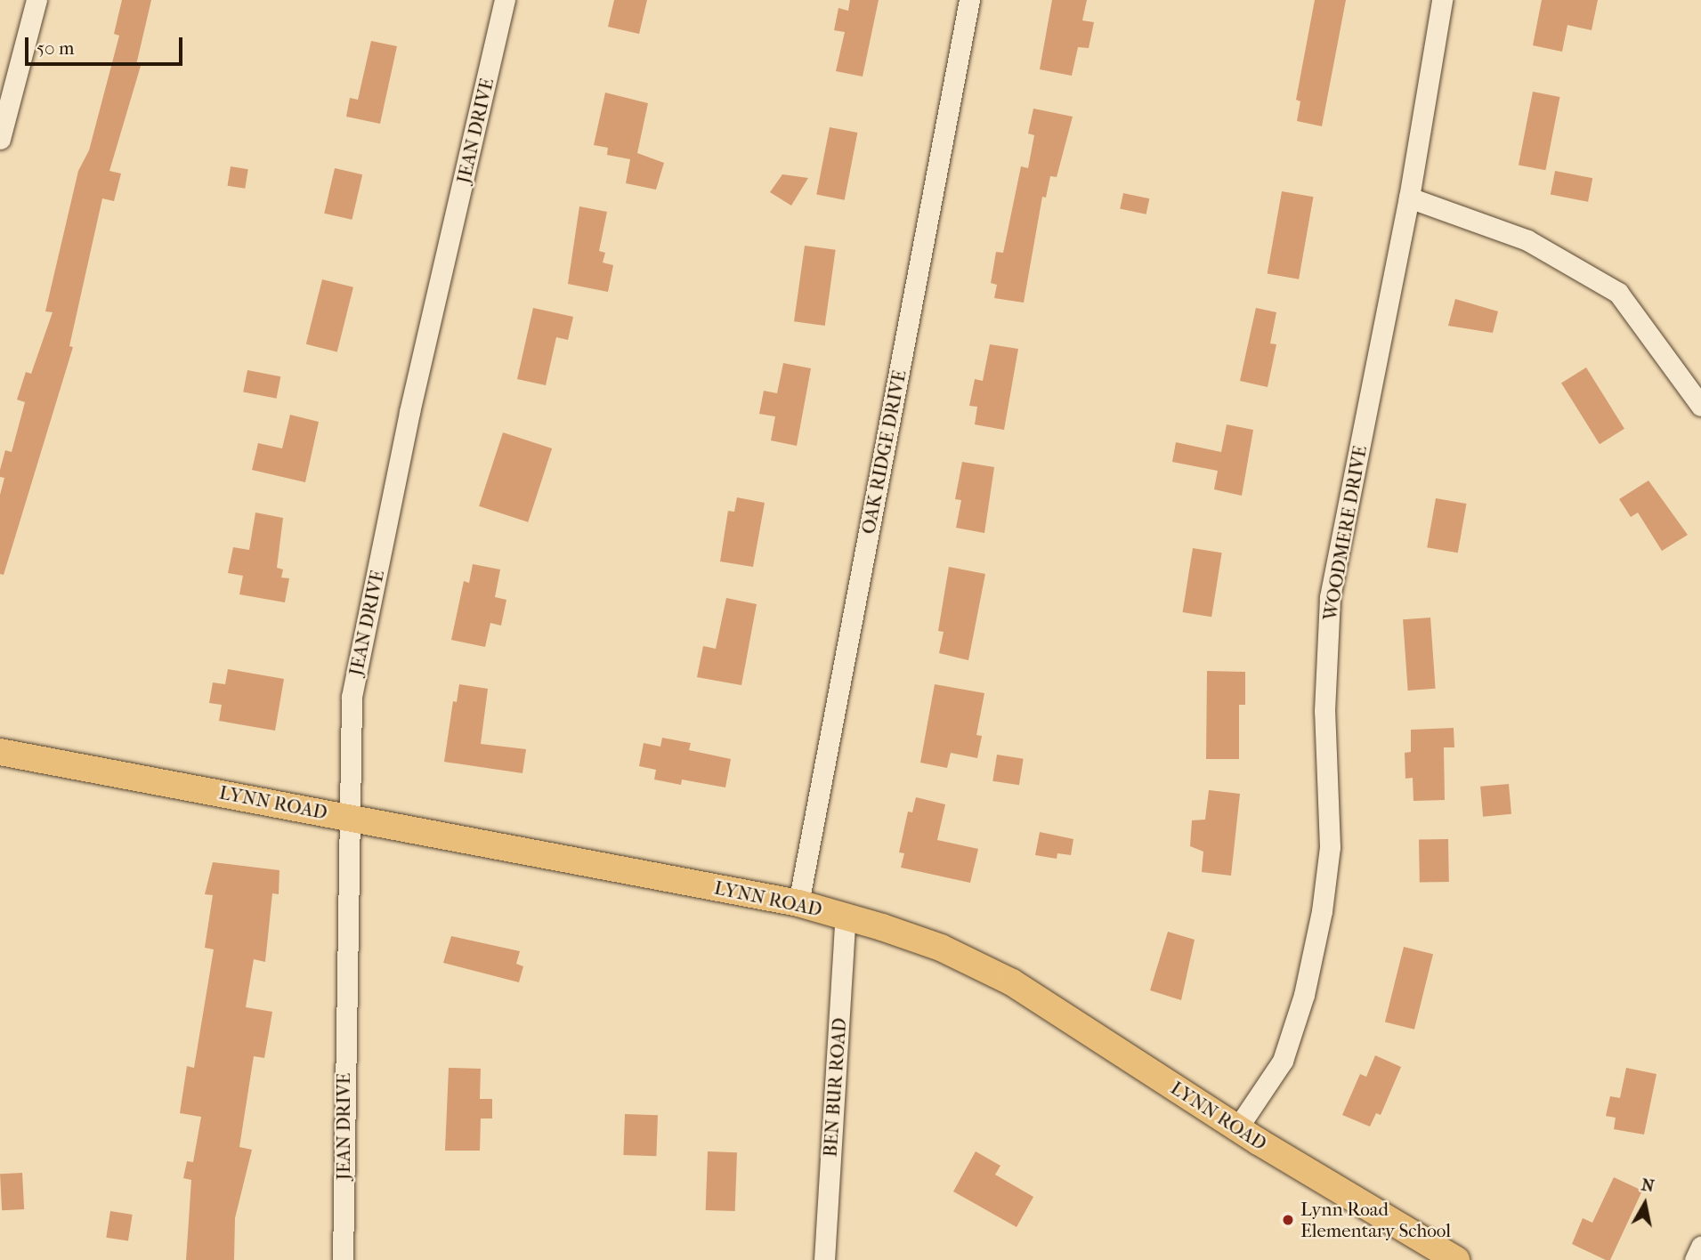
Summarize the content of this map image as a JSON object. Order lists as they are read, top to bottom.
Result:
{
  "streets": {
    "main road": ["LYNN ROAD"],
    "street": [
      "JEAN DRIVE",
      "OAK RIDGE DRIVE",
      "WOODMERE DRIVE",
      "BEN BUR ROAD"
    ]
  },
  "crossings": [
    ["JEAN DRIVE", "LYNN ROAD"],
    ["OAK RIDGE DRIVE", "LYNN ROAD"],
    ["WOODMERE DRIVE", "LYNN ROAD"],
    ["LYNN ROAD", "BEN BUR ROAD"]
  ],
  "places": ["Lynn Road Elementary School"],
  "scale_bar": "50 m",
  "north": "top"
}
